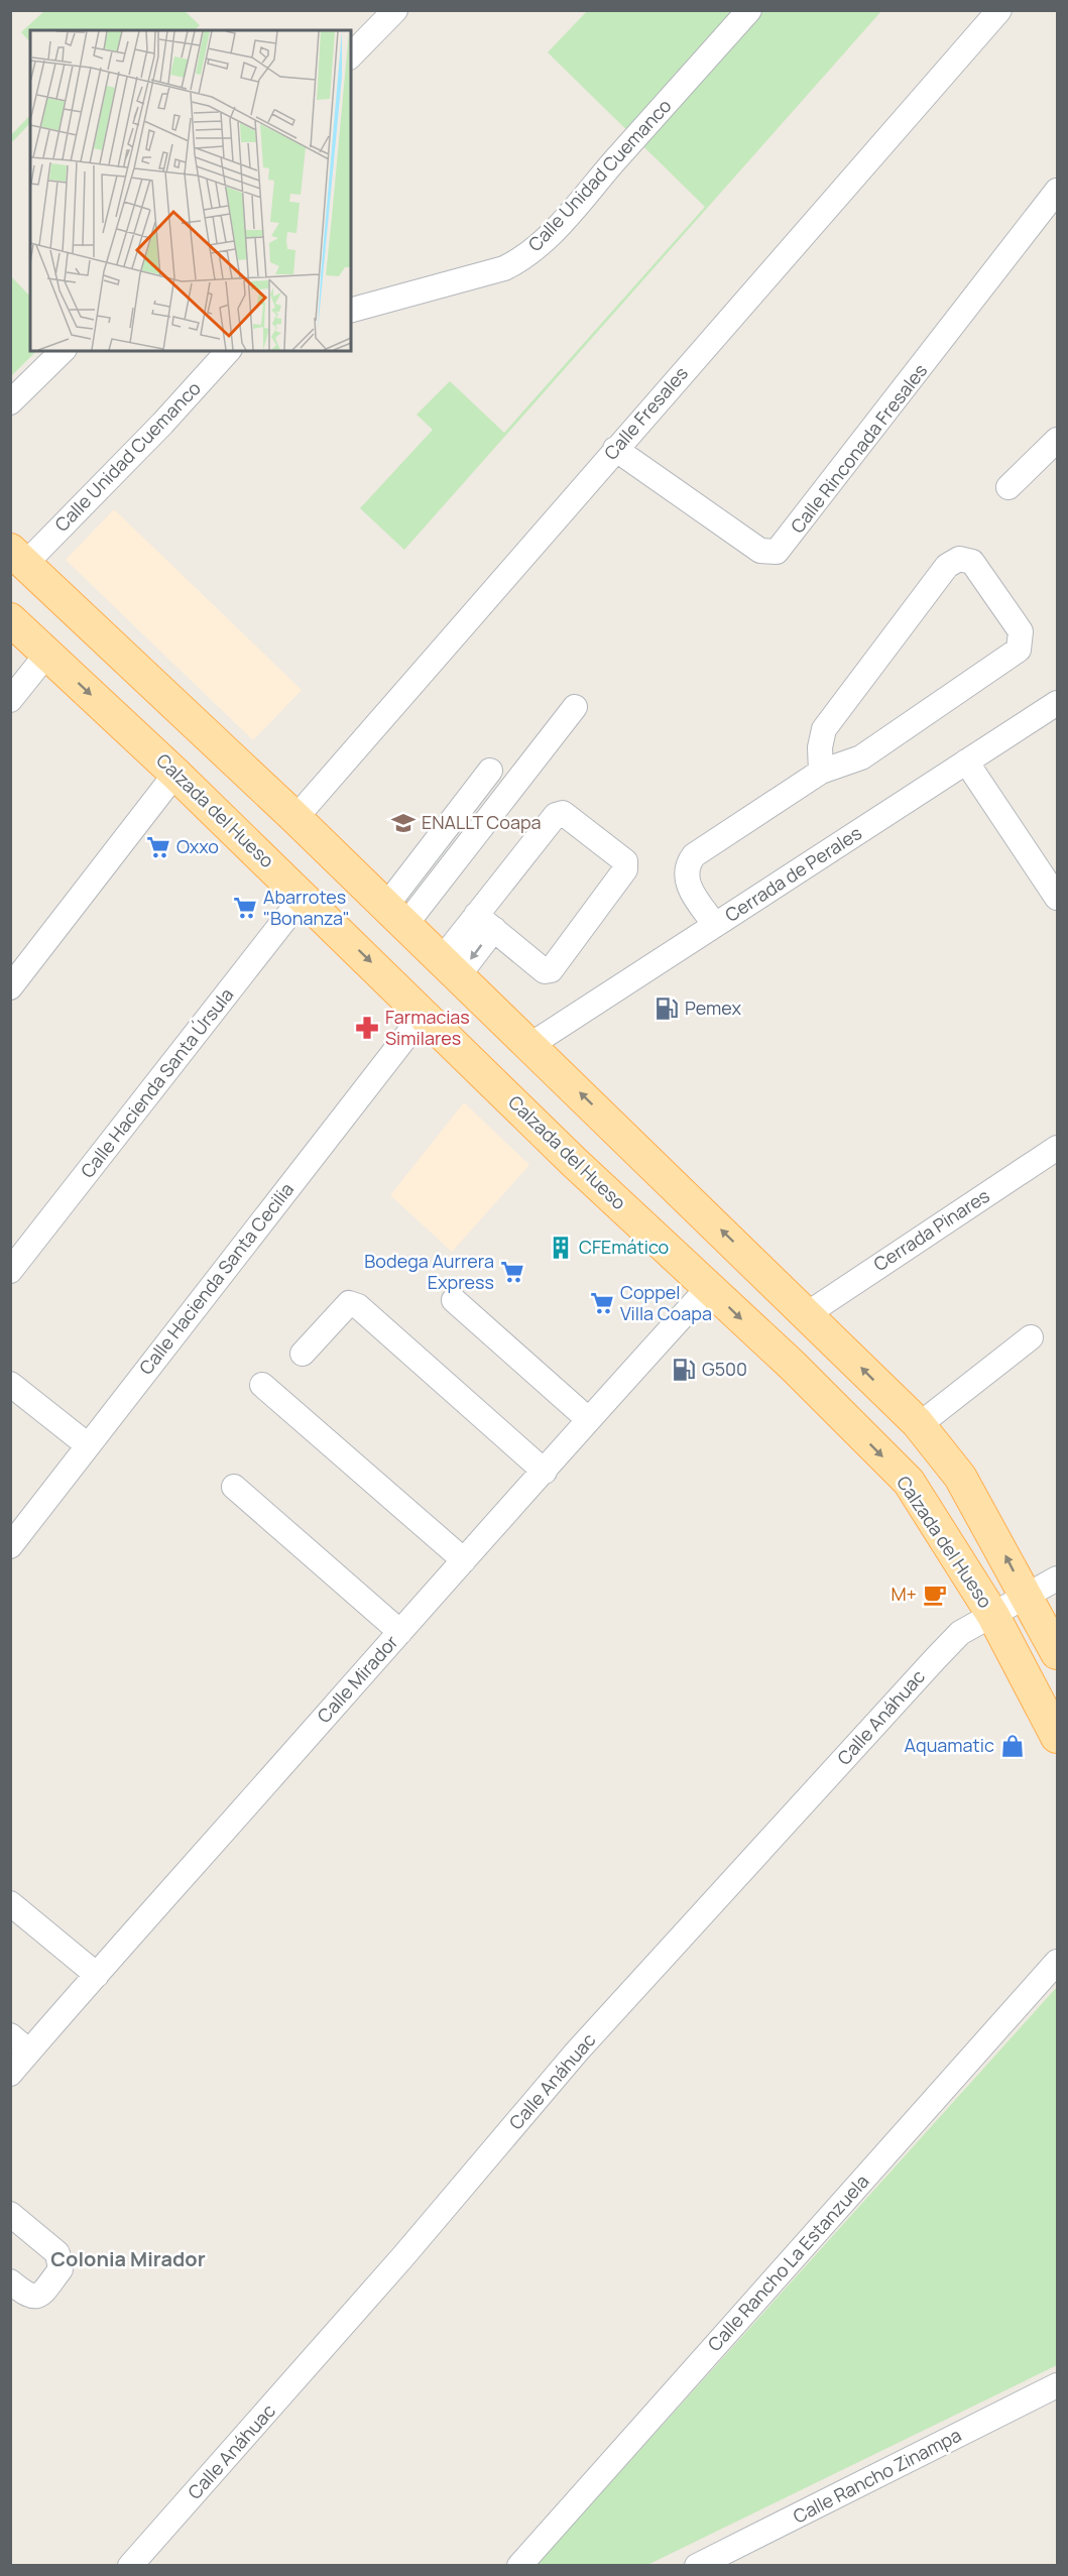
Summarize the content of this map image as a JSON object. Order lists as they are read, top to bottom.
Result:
{
  "streets": {
    "main road": ["Calzada del Hueso"],
    "street": [
      "Calle Unidad Cuemanco",
      "Calle Fresales",
      "Calle Rinconada Fresales",
      "Cerrada de Perales",
      "Calle Hacienda Santa Úrsula",
      "Cerrada Pinares",
      "Calle Hacienda Santa Cecilia",
      "Calle Mirador",
      "Calle Anáhuac",
      "Calle Rancho La Estanzuela",
      "Calle Rancho Zinampa"
    ]
  },
  "crossings": [
    ["Calle Fresales", "Calle Rinconada Fresales"],
    ["Calzada del Hueso", "Calle Hacienda Santa Úrsula"],
    ["Calzada del Hueso", "Calle Hacienda Santa Cecilia"],
    ["Calzada del Hueso", "Calle Mirador"],
    ["Calzada del Hueso", "Calle Anáhuac"]
  ],
  "districts": ["Colonia Mirador"],
  "places": {
    "school or university": ["ENALLT Coapa"],
    "supermarket": [
      "Oxxo",
      "Abarrotes \"Bonanza\"",
      "Bodega Aurrera Express",
      "Coppel Villa Coapa"
    ],
    "fuel station": ["Pemex", "G500"],
    "pharmacy": ["Farmacias Similares"],
    "building": ["CFEmático"],
    "cafe": ["M+"],
    "shop": ["Aquamatic"]
  }
}
